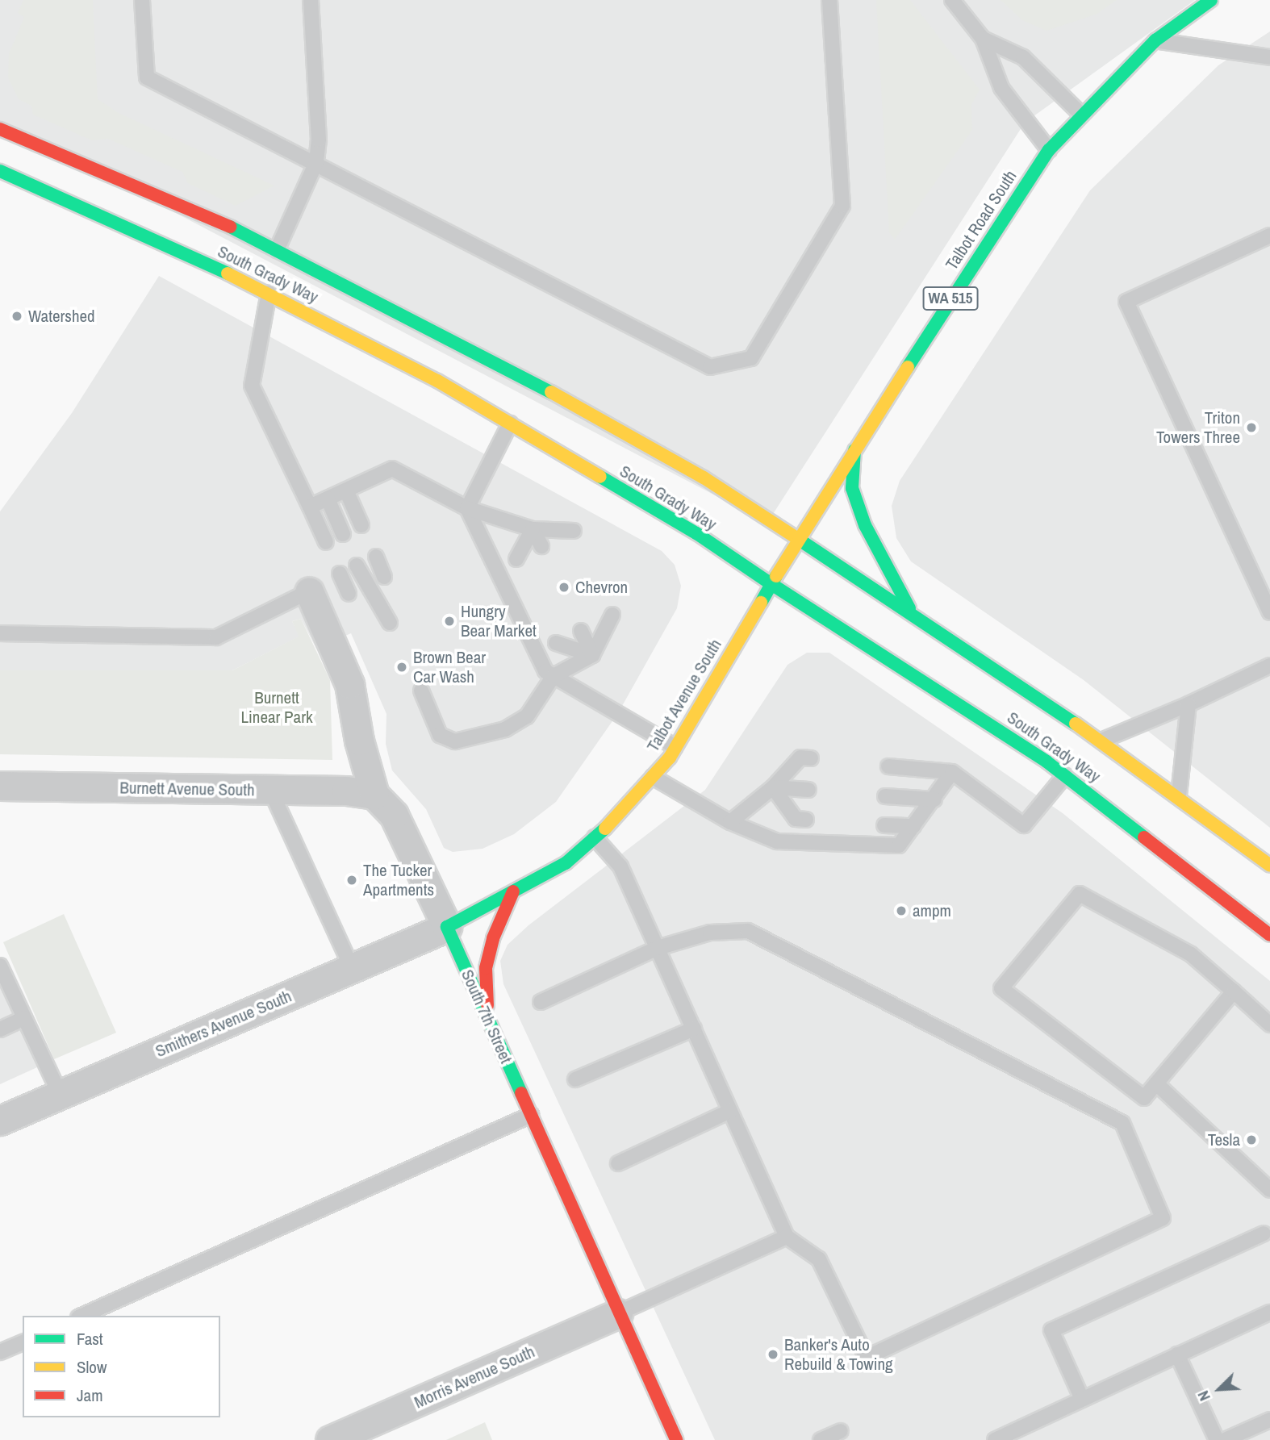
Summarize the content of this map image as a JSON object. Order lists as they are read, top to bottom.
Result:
{
  "streets": {
    "main road": [
      "Talbot Road South",
      "South Grady Way",
      "WA 515",
      "Talbot Avenue South",
      "South 7th Street"
    ],
    "street": ["Burnett Avenue South", "Smithers Avenue South", "Morris Avenue South"]
  },
  "crossings": [
    ["Talbot Road South", "South Grady Way"],
    ["Talbot Road South", "Talbot Avenue South"],
    ["South Grady Way", "Talbot Avenue South"],
    ["Talbot Avenue South", "South 7th Street"],
    ["Talbot Avenue South", "Smithers Avenue South"],
    ["Burnett Avenue South", "South 7th Street"],
    ["South 7th Street", "Smithers Avenue South"],
    ["South 7th Street", "Morris Avenue South"]
  ],
  "parks": ["Burnett Linear Park"],
  "places": [
    "Watershed",
    "Triton Towers Three",
    "Chevron",
    "Hungry Bear Market",
    "Brown Bear Car Wash",
    "The Tucker Apartments",
    "ampm",
    "Tesla",
    "Banker's Auto Rebuild & Towing"
  ],
  "legend": ["Fast", "Slow", "Jam"],
  "north": "bottom left"
}
